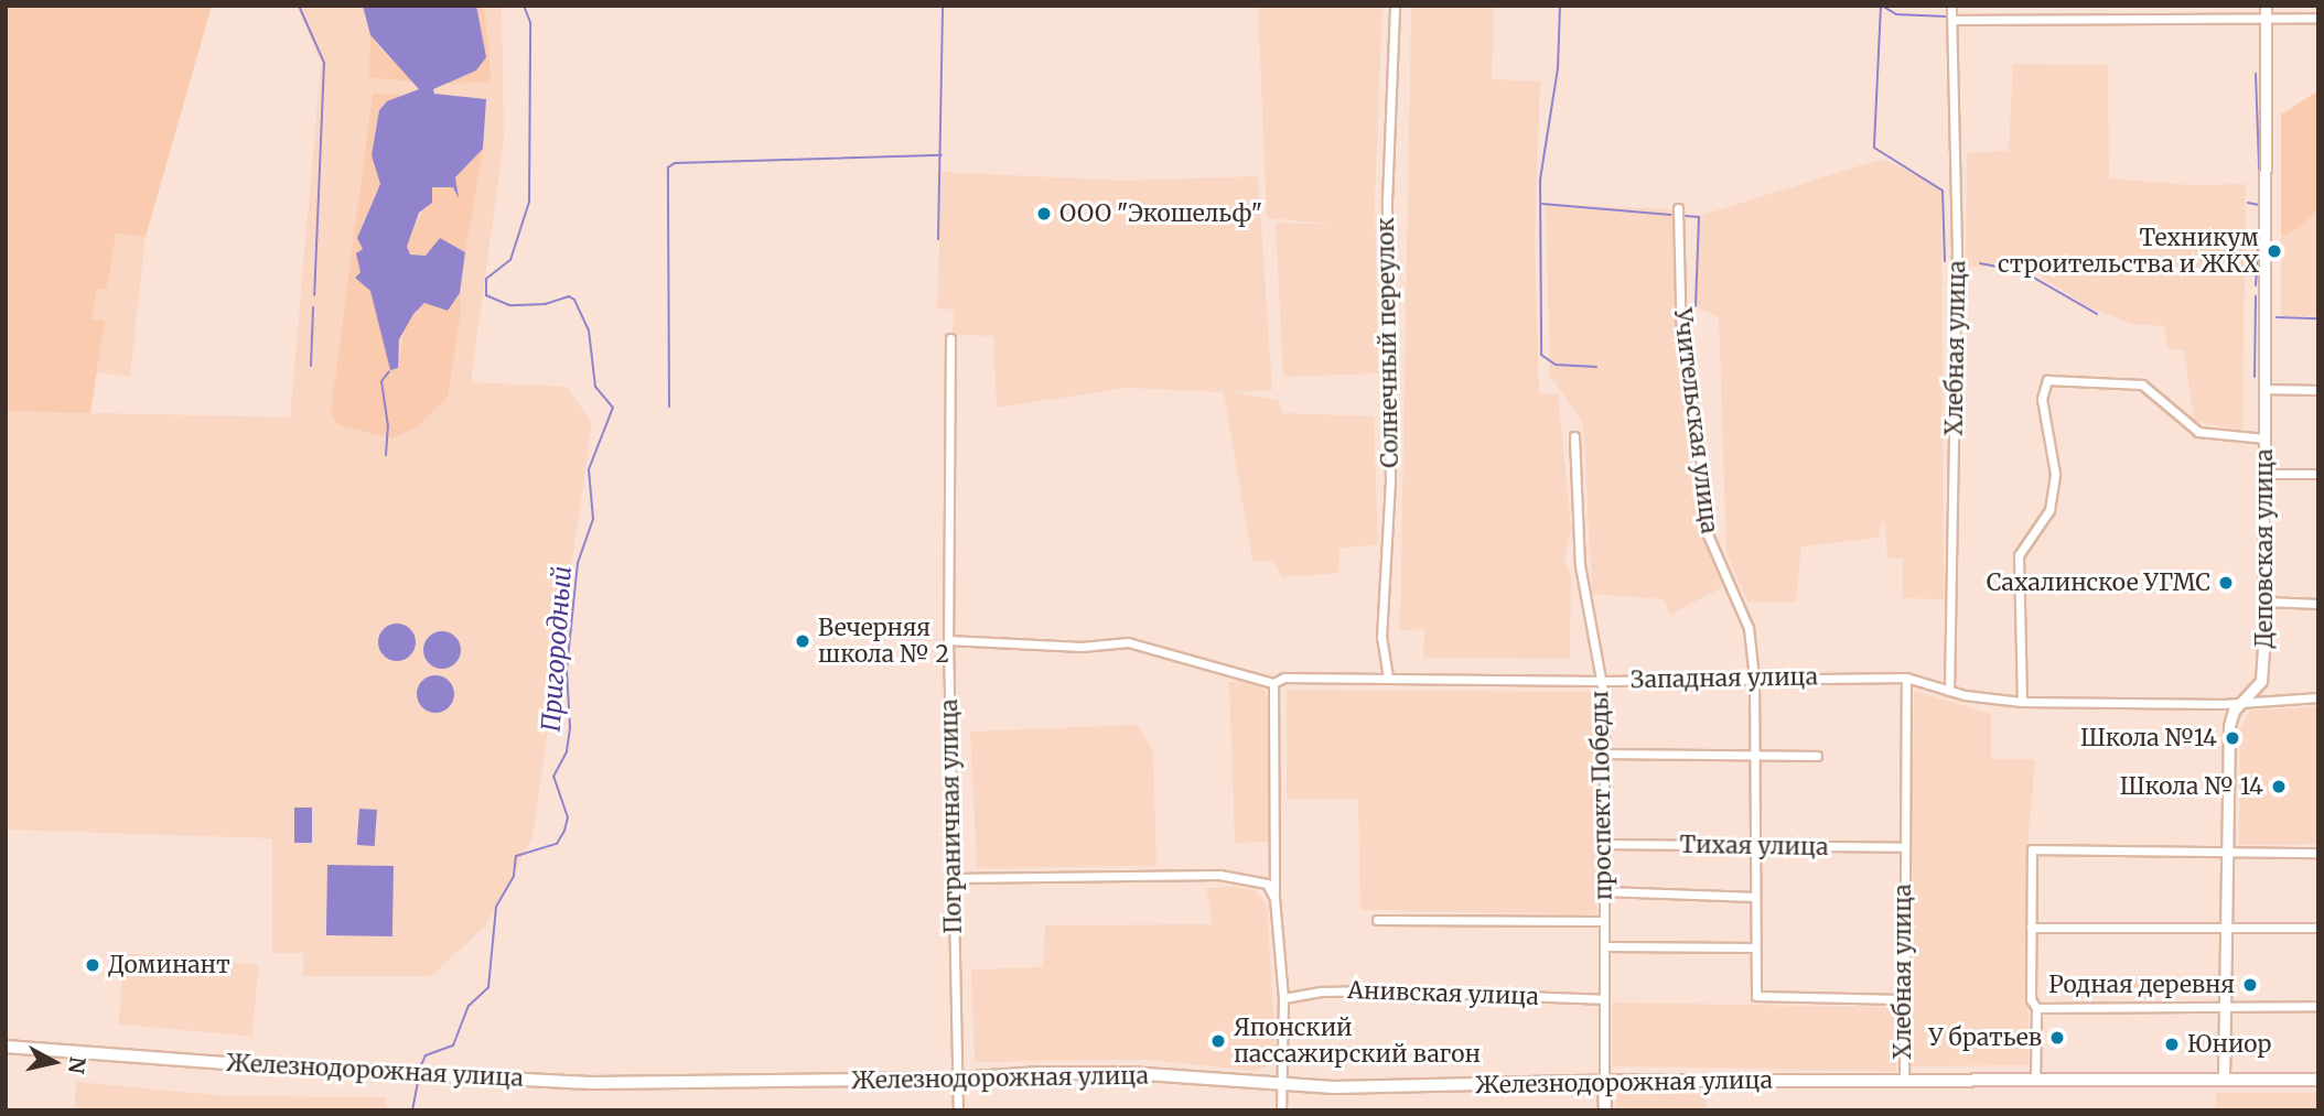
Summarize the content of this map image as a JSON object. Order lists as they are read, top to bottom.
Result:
{
  "streets": {
    "main road": ["проспект Победы", "Железнодорожная улица"],
    "street": [
      "Солнечный переулок",
      "Хлебная улица",
      "Учительская улица",
      "Деповская улица",
      "Западная улица",
      "Пограничная улица",
      "Тихая улица",
      "Анивская улица"
    ]
  },
  "crossings": [
    ["Солнечный переулок", "Западная улица"],
    ["Хлебная улица", "Учительская улица"],
    ["Хлебная улица", "Западная улица"],
    ["Хлебная улица", "Тихая улица"],
    ["Хлебная улица", "Железнодорожная улица"],
    ["Учительская улица", "Западная улица"],
    ["Учительская улица", "Тихая улица"],
    ["Деповская улица", "Западная улица"],
    ["Деповская улица", "Железнодорожная улица"],
    ["Западная улица", "проспект Победы"],
    ["Западная улица", "Пограничная улица"],
    ["проспект Победы", "Тихая улица"],
    ["проспект Победы", "Анивская улица"],
    ["проспект Победы", "Железнодорожная улица"],
    ["Пограничная улица", "Железнодорожная улица"]
  ],
  "water": ["Пригородный"],
  "places": [
    "ООО \"Экошельф\"",
    "Техникум строительства и ЖКХ",
    "Сахалинское УГМС",
    "Вечерняя школа № 2",
    "Школа №14",
    "Школа № 14",
    "Доминант",
    "Родная деревня",
    "У братьев",
    "Японский пассажирский вагон",
    "Юниор"
  ],
  "north": "right"
}
